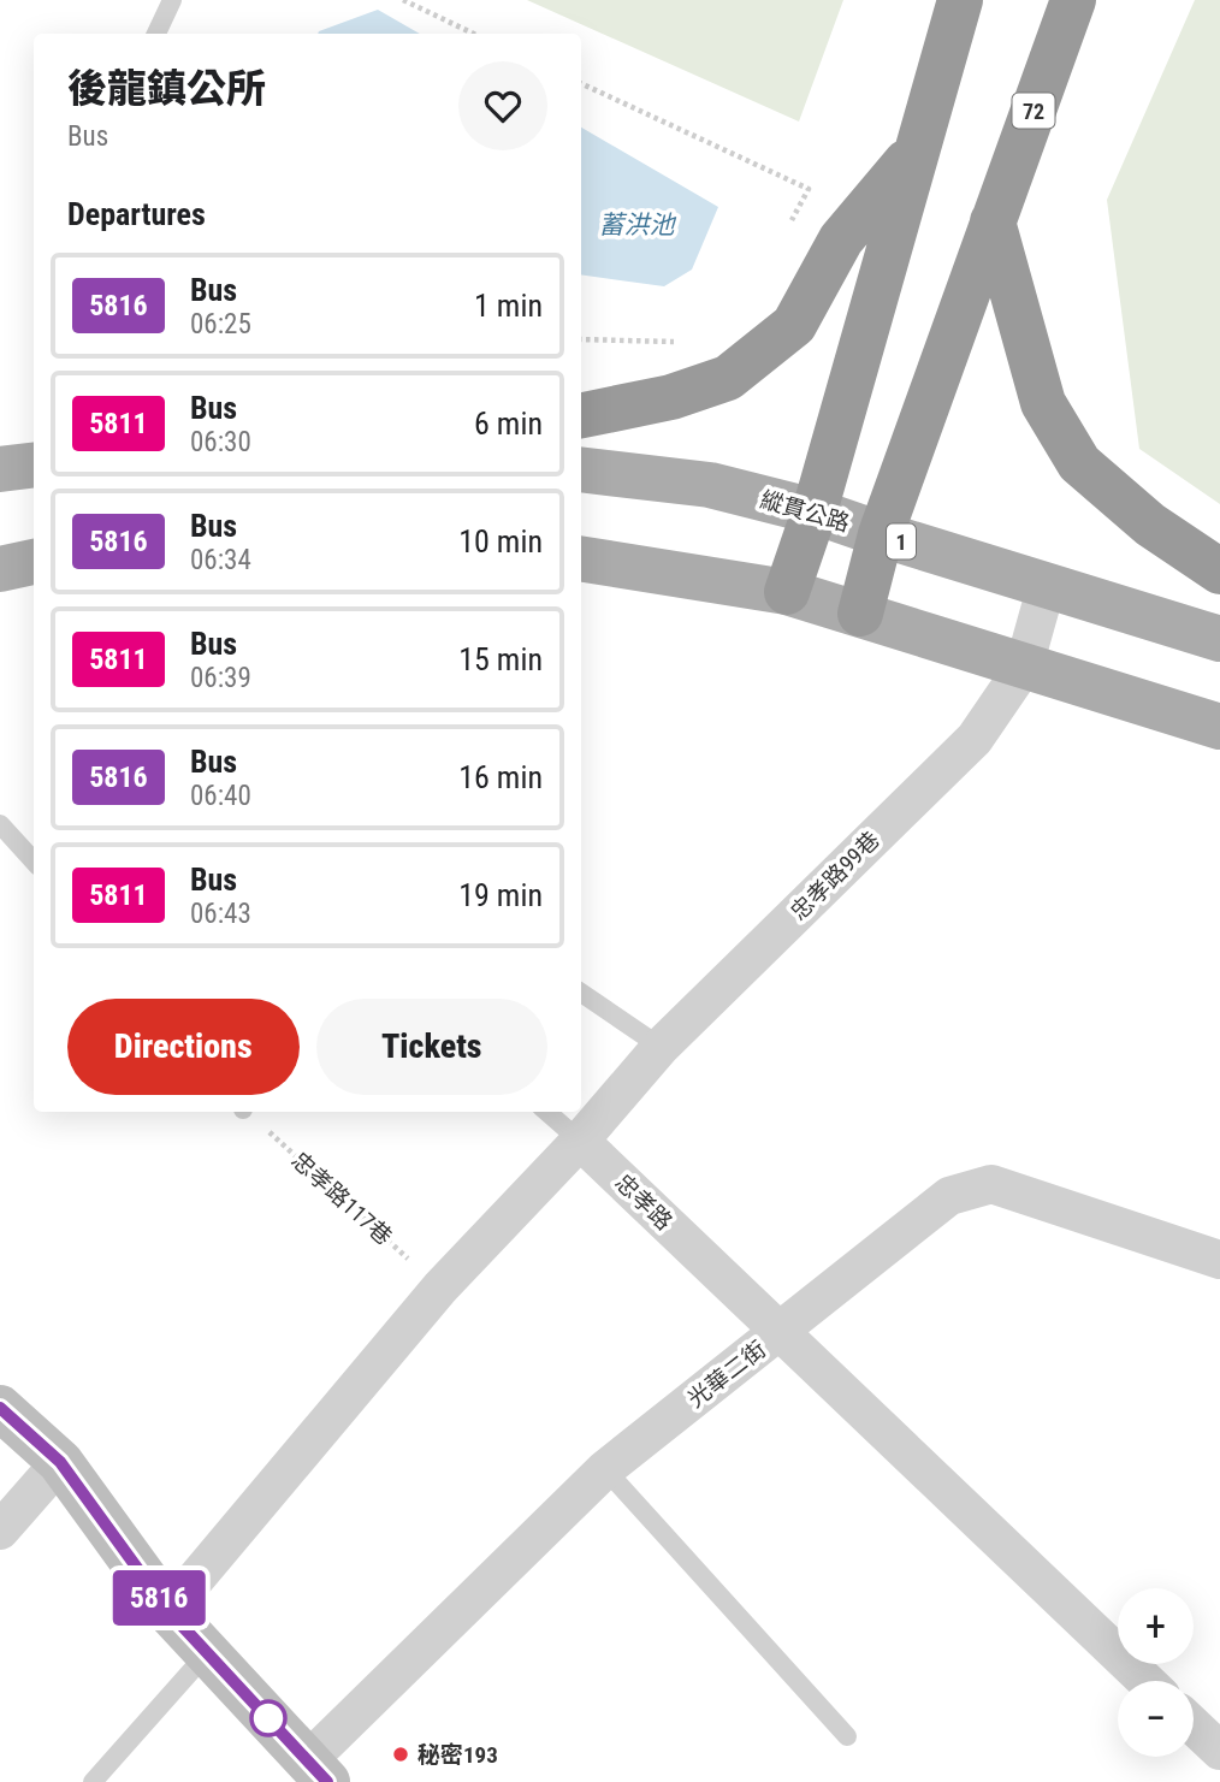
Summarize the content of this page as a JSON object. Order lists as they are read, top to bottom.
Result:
{
  "streets": {
    "highway": ["72"],
    "main road": ["縱貫公路", "1"],
    "street": ["忠孝路99巷", "忠孝路", "光華二街"],
    "path": ["忠孝路117巷"]
  },
  "crossings": [
    ["縱貫公路", "忠孝路99巷"],
    ["忠孝路99巷", "忠孝路"],
    ["忠孝路", "光華二街"]
  ],
  "water": ["蓄洪池"],
  "places": ["秘密193"],
  "lines": ["bus line 5816"],
  "page": {
    "on_map": "5816",
    "heading": [
      ["後龍鎮公所", "Bus"],
      "Departures"
    ],
    "list": [
      {
        "mark": "5816",
        "name": "Bus",
        "note": "06:25",
        "value": "1 min"
      },
      {
        "mark": "5811",
        "name": "Bus",
        "note": "06:30",
        "value": "6 min"
      },
      {
        "mark": "5816",
        "name": "Bus",
        "note": "06:34",
        "value": "10 min"
      },
      {
        "mark": "5811",
        "name": "Bus",
        "note": "06:39",
        "value": "15 min"
      },
      {
        "mark": "5816",
        "name": "Bus",
        "note": "06:40",
        "value": "16 min"
      },
      {
        "mark": "5811",
        "name": "Bus",
        "note": "06:43",
        "value": "19 min"
      }
    ],
    "buttons": ["Directions", "Tickets"],
    "map_buttons": ["+", "−"]
  }
}
